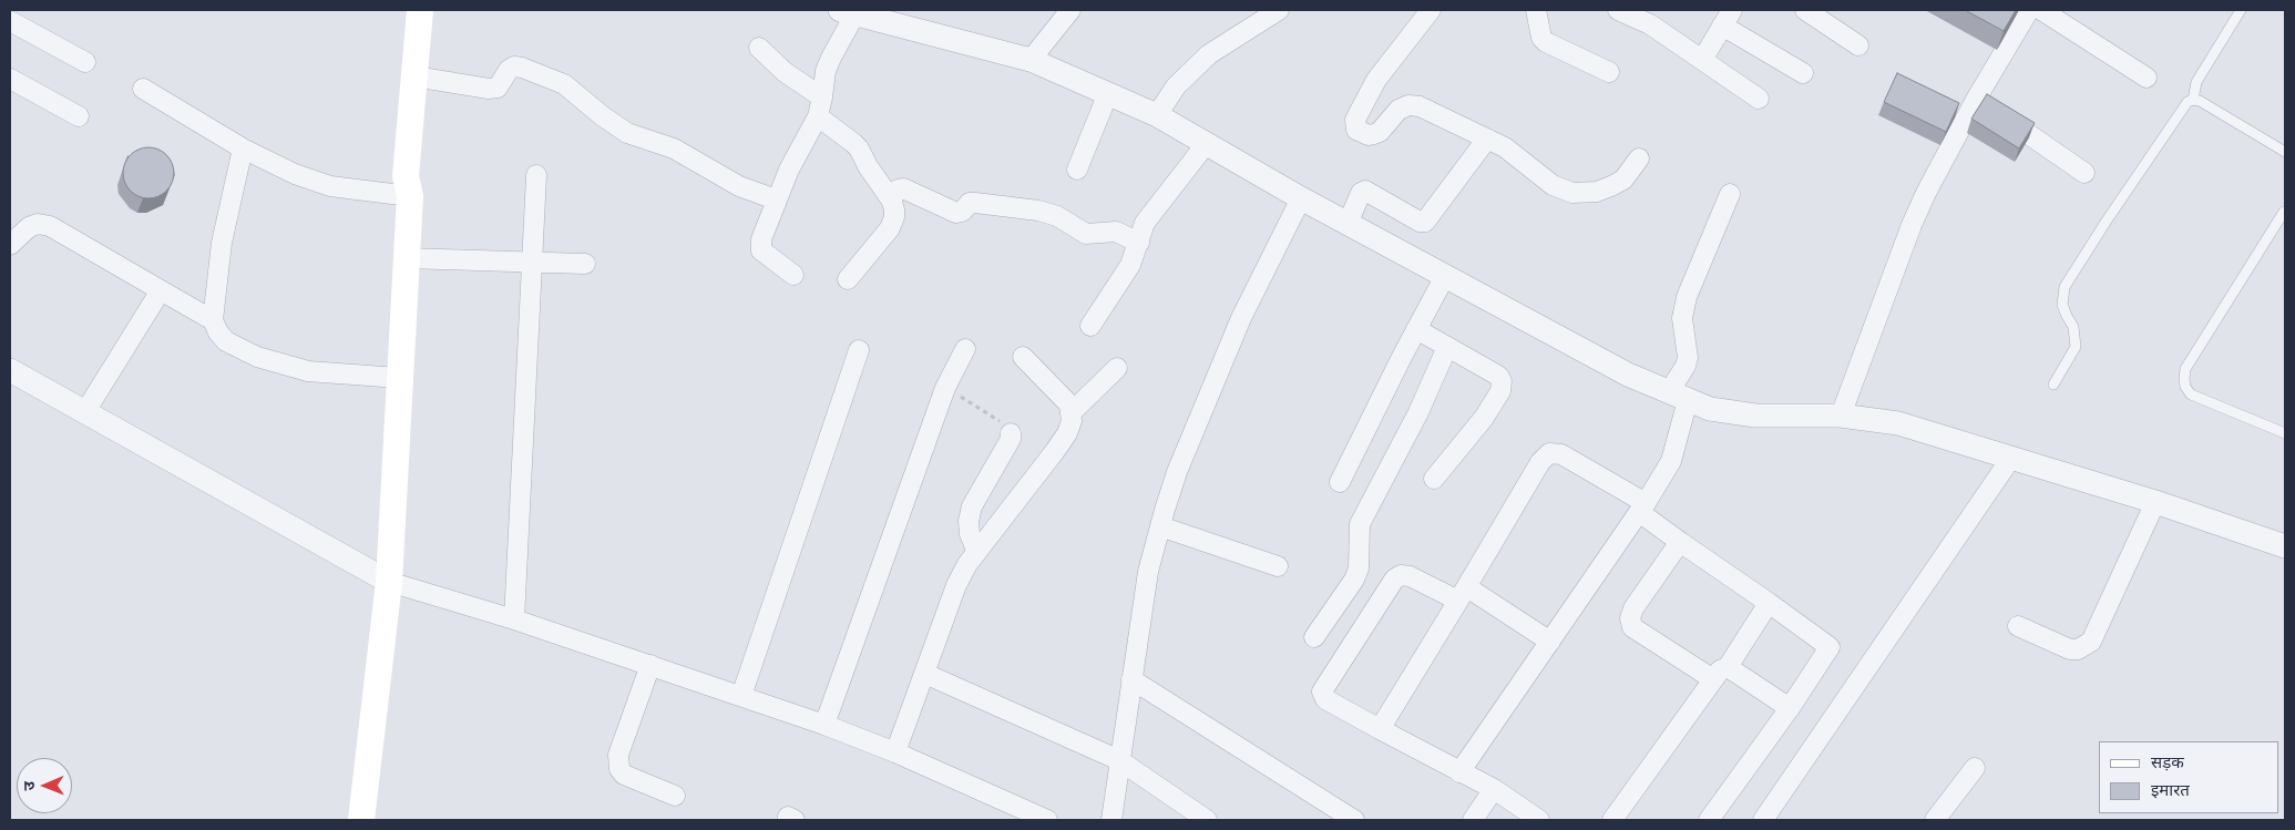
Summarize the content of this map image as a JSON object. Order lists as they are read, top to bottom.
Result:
{
  "legend": ["सड़क", "इमारत"],
  "north": "left"
}
